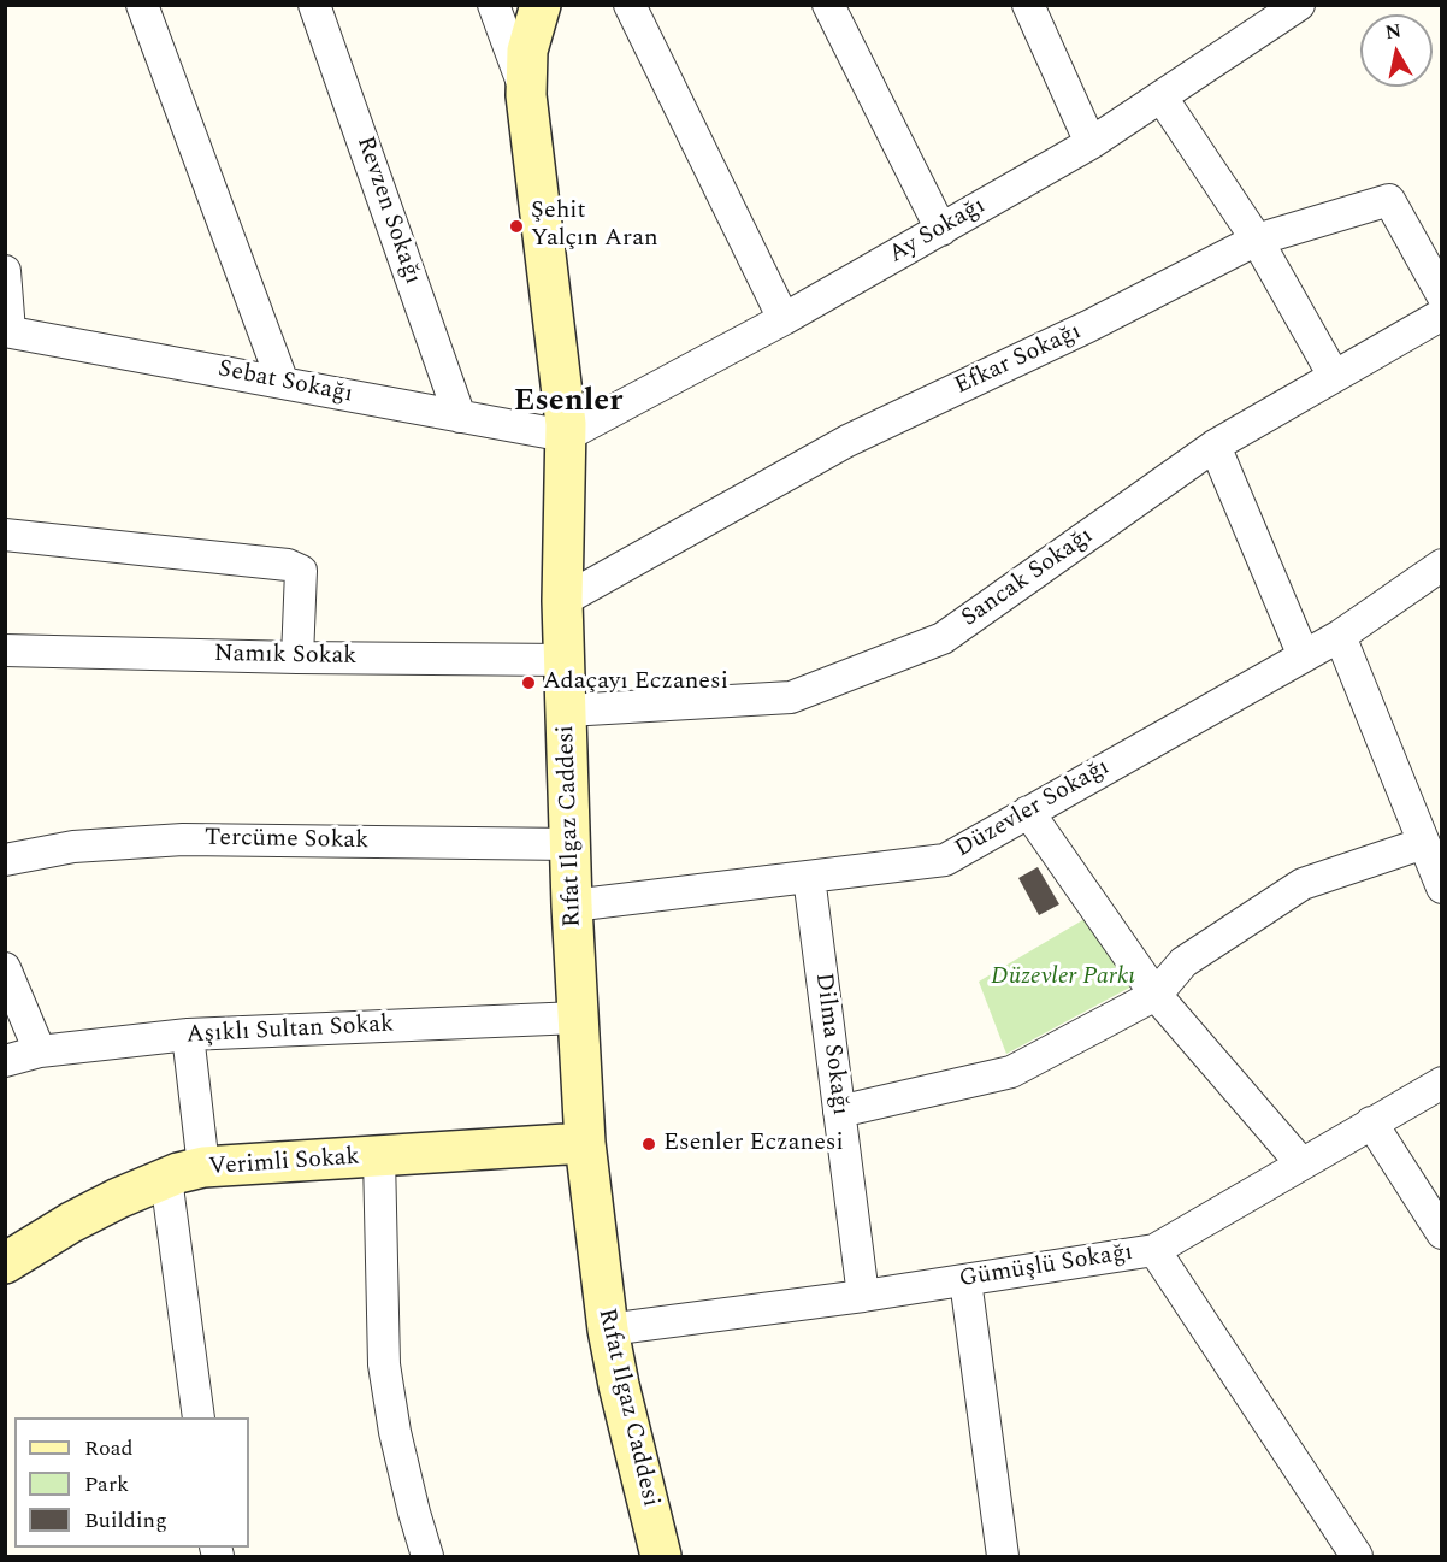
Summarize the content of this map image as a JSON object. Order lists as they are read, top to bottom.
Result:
{
  "streets": {
    "street": [
      "Revzen Sokağı",
      "Ay Sokağı",
      "Efkar Sokağı",
      "Sebat Sokağı",
      "Sancak Sokağı",
      "Namık Sokak",
      "Düzevler Sokağı",
      "Rıfat Ilgaz Caddesi",
      "Tercüme Sokak",
      "Aşıklı Sultan Sokak",
      "Dilma Sokağı",
      "Verimli Sokak",
      "Gümüşlü Sokağı"
    ]
  },
  "crossings": [
    ["Revzen Sokağı", "Sebat Sokağı"],
    ["Ay Sokağı", "Sebat Sokağı"],
    ["Ay Sokağı", "Rıfat Ilgaz Caddesi"],
    ["Efkar Sokağı", "Rıfat Ilgaz Caddesi"],
    ["Sebat Sokağı", "Rıfat Ilgaz Caddesi"],
    ["Sancak Sokağı", "Rıfat Ilgaz Caddesi"],
    ["Namık Sokak", "Rıfat Ilgaz Caddesi"],
    ["Düzevler Sokağı", "Rıfat Ilgaz Caddesi"],
    ["Düzevler Sokağı", "Dilma Sokağı"],
    ["Rıfat Ilgaz Caddesi", "Tercüme Sokak"],
    ["Rıfat Ilgaz Caddesi", "Aşıklı Sultan Sokak"],
    ["Rıfat Ilgaz Caddesi", "Verimli Sokak"],
    ["Rıfat Ilgaz Caddesi", "Gümüşlü Sokağı"],
    ["Dilma Sokağı", "Gümüşlü Sokağı"]
  ],
  "districts": ["Esenler"],
  "parks": ["Düzevler Parkı"],
  "places": ["Şehit Yalçın Aran", "Adaçayı Eczanesi", "Esenler Eczanesi"],
  "legend": ["Road", "Park", "Building"],
  "north": "top"
}
